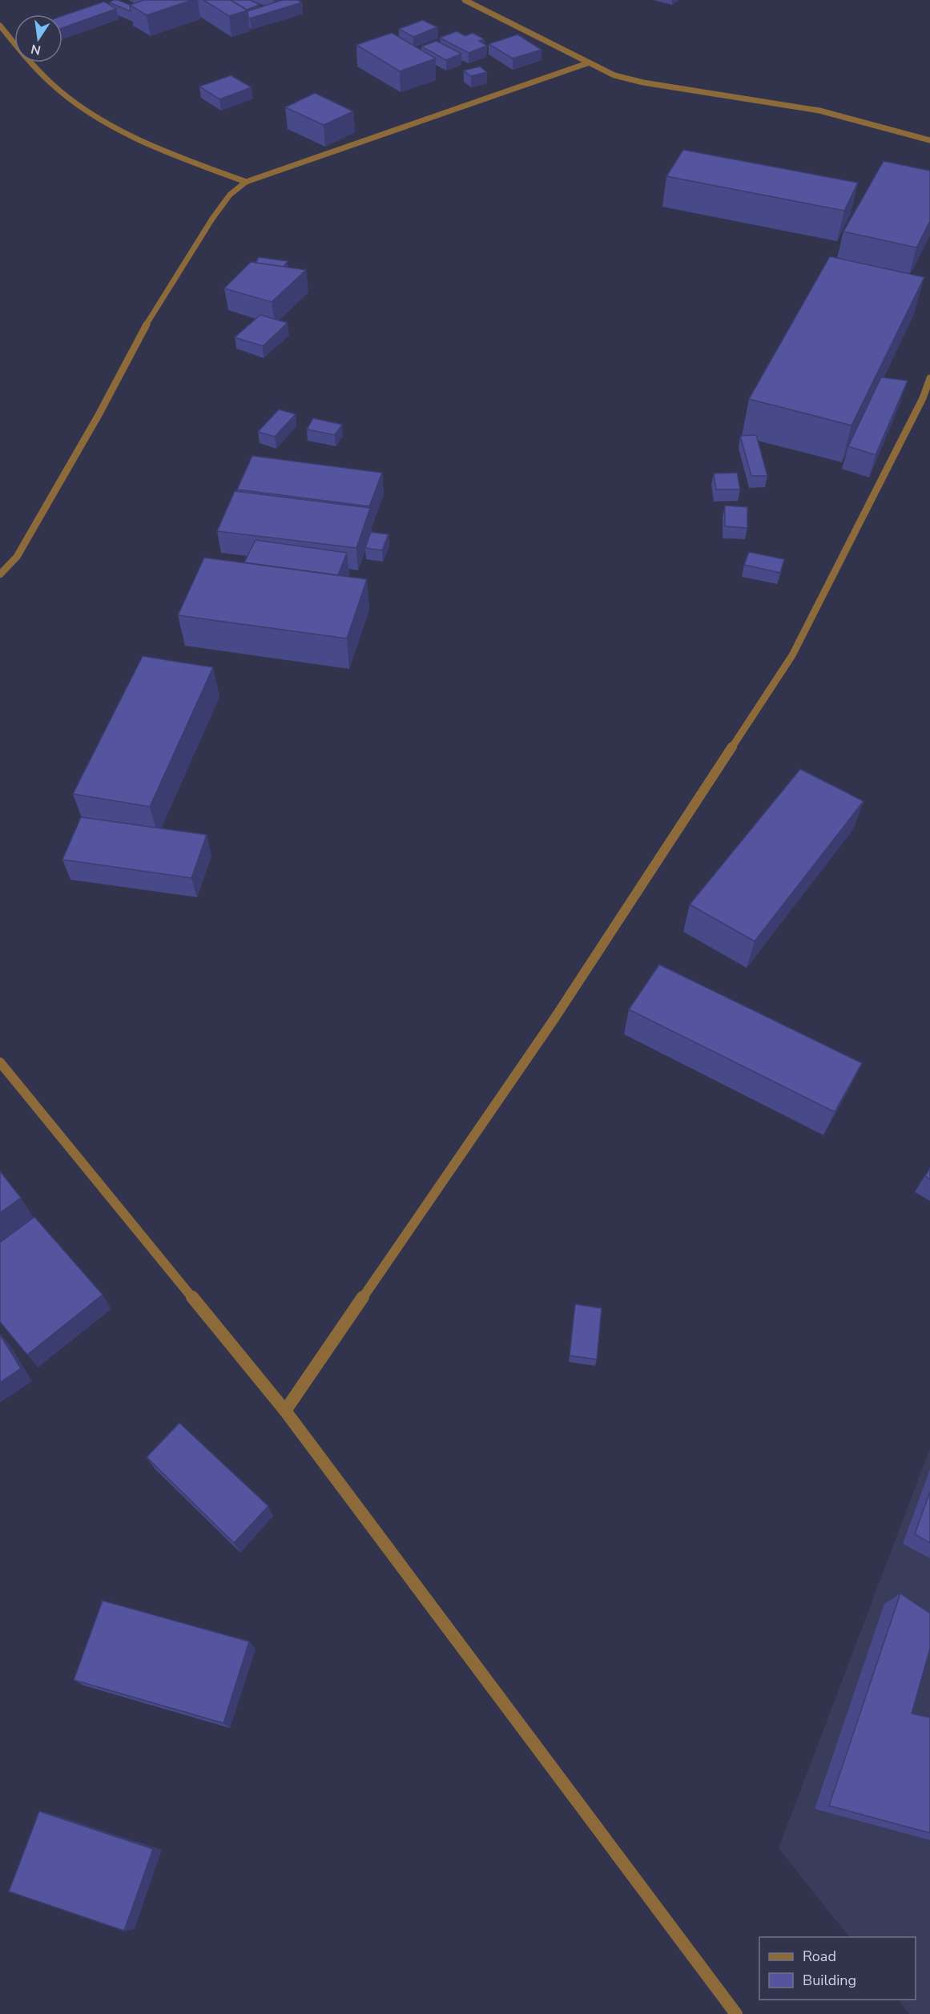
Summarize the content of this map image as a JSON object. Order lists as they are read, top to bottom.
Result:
{
  "legend": ["Road", "Building"],
  "north": "bottom"
}
